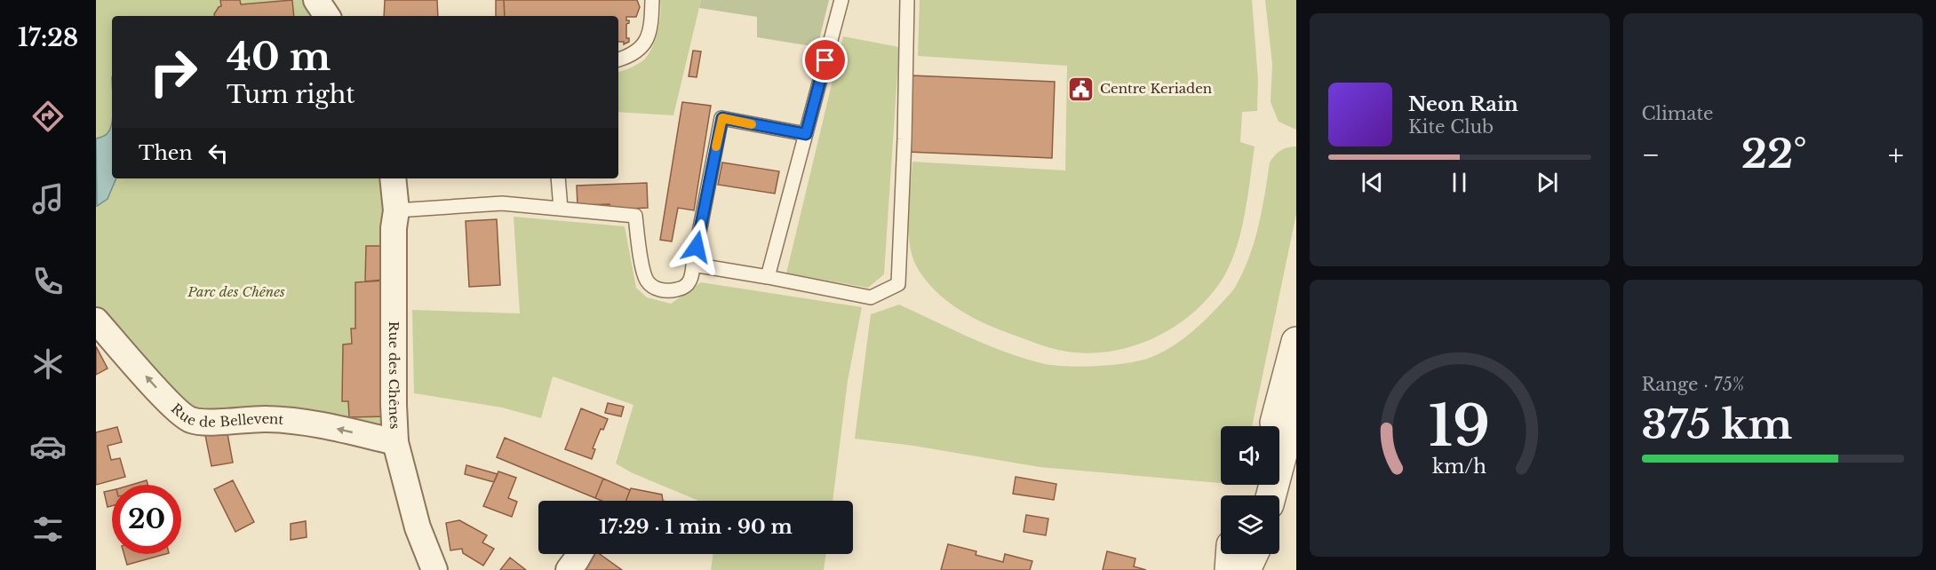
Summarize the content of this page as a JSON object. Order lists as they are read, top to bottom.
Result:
{
  "streets": {
    "street": ["Rue des Chênes", "Rue de Bellevent"]
  },
  "crossings": [
    ["Rue des Chênes", "Rue de Bellevent"]
  ],
  "one_way": ["Rue de Bellevent"],
  "parks": ["Parc des Chênes"],
  "places": {
    "public building": ["Centre Keriaden"]
  },
  "page": {
    "tabs": "17:28",
    "tile": [
      "Climate",
      ["Range · 75%", "375 km"]
    ],
    "turn": ["40 m", "Turn right"],
    "song": ["Neon Rain", "Kite Club"],
    "then": "Then",
    "heat": ["−", "22°", "+"],
    "limit": "20",
    "trip": "17:29 · 1 min · 90 m",
    "gauge": ["19", "km/h"]
  }
}
